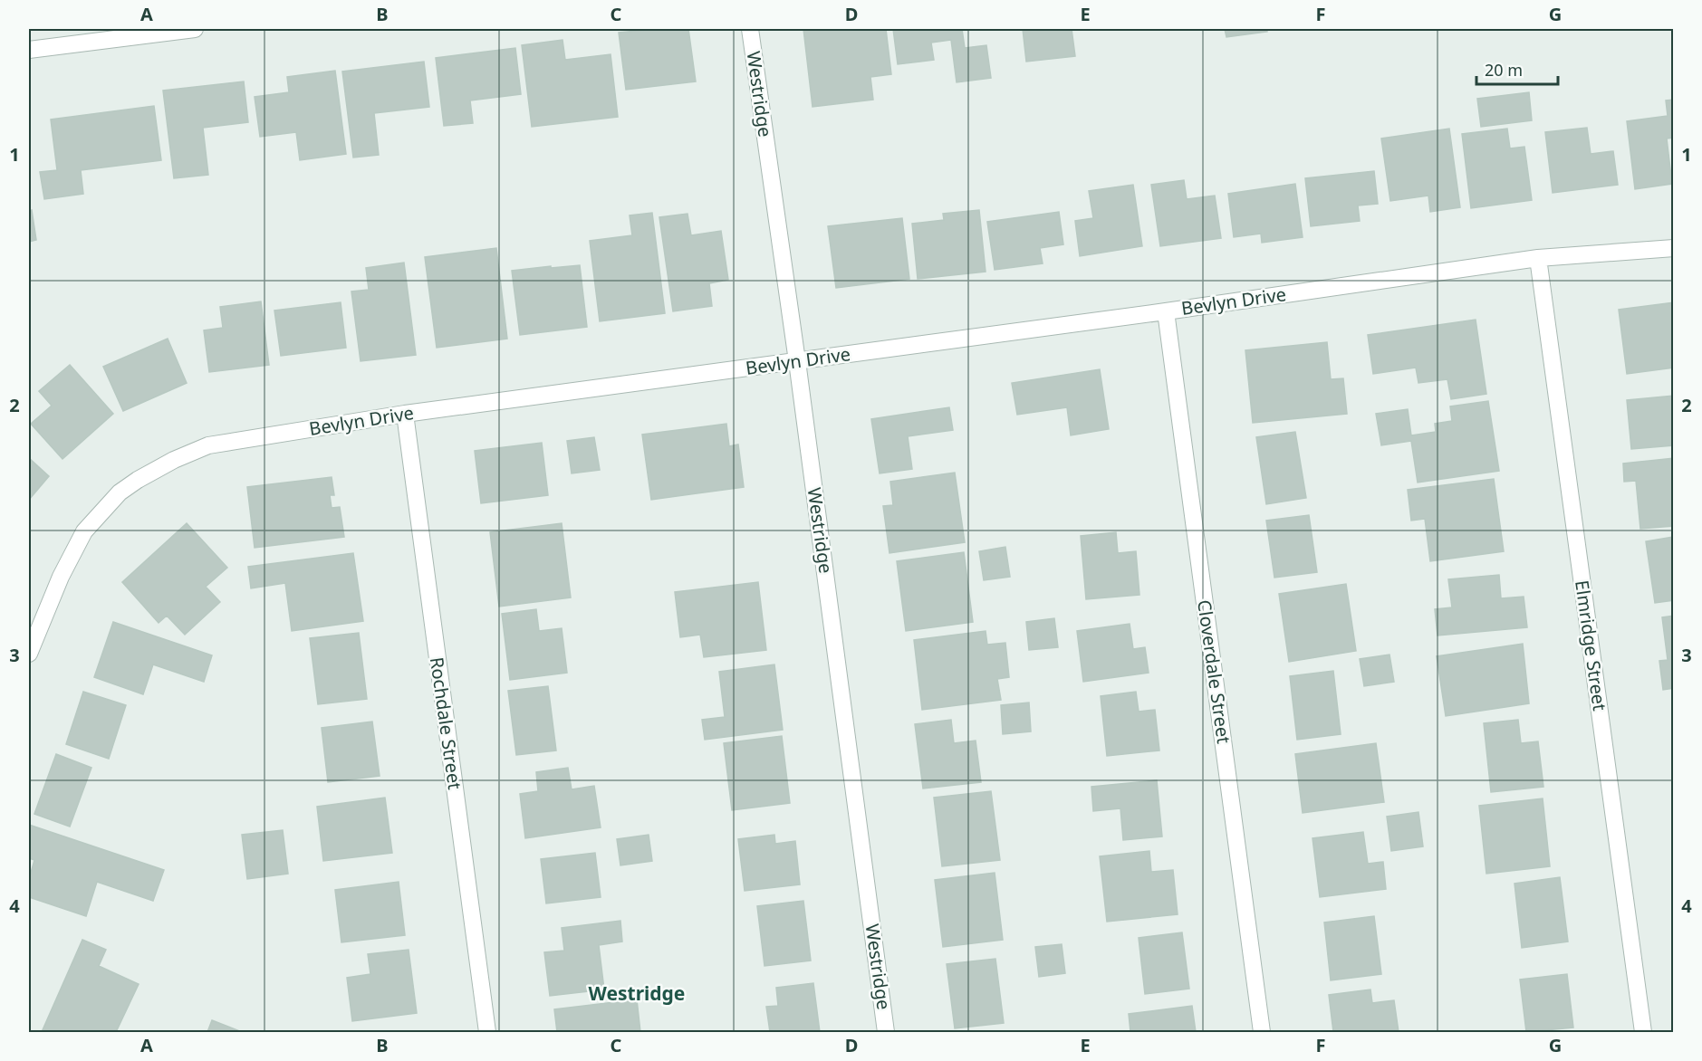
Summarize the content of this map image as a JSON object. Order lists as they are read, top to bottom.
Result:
{
  "streets": {
    "street": [
      "Westridge",
      "Bevlyn Drive",
      "Elmridge Street",
      "Cloverdale Street",
      "Rochdale Street"
    ]
  },
  "crossings": [
    ["Westridge", "Bevlyn Drive"],
    ["Bevlyn Drive", "Elmridge Street"],
    ["Bevlyn Drive", "Cloverdale Street"],
    ["Bevlyn Drive", "Rochdale Street"]
  ],
  "districts": ["Westridge"],
  "scale_bar": "20 m",
  "grid": {
    "columns": [
      "A",
      "B",
      "C",
      "D",
      "E",
      "F",
      "G"
    ],
    "rows": [
      "1",
      "2",
      "3",
      "4"
    ]
  }
}
